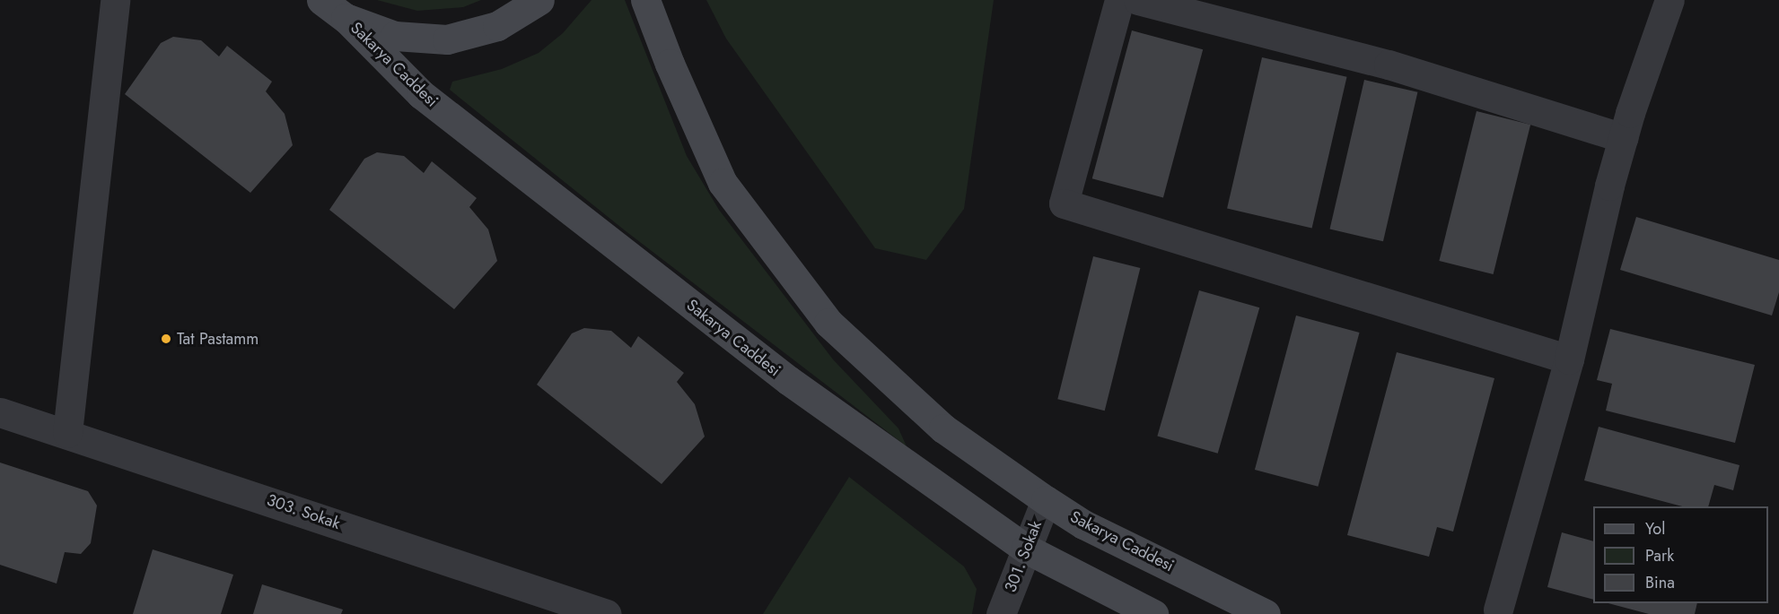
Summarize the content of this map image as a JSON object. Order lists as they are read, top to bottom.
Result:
{
  "streets": {
    "main road": ["Sakarya Caddesi"],
    "street": ["303. Sokak", "301. Sokak"]
  },
  "crossings": [
    ["Sakarya Caddesi", "301. Sokak"]
  ],
  "places": ["Tat Pastamm"],
  "legend": ["Yol", "Park", "Bina"]
}
